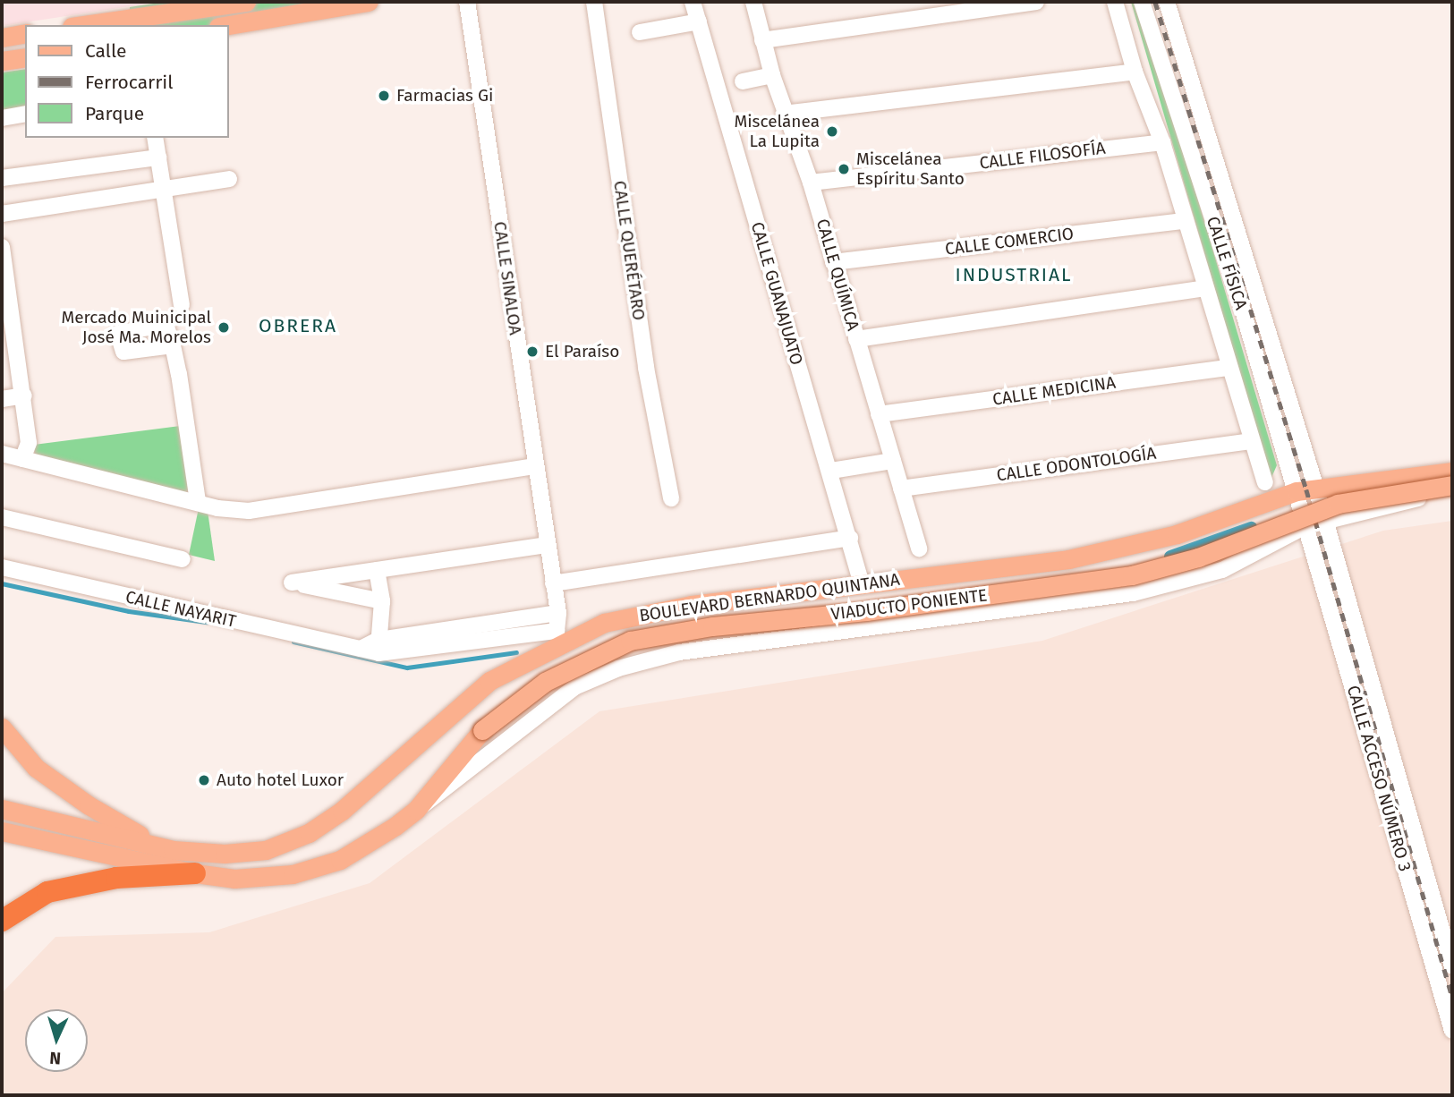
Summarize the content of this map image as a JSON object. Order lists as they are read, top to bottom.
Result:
{
  "streets": {
    "main road": ["BOULEVARD BERNARDO QUINTANA", "VIADUCTO PONIENTE"],
    "street": [
      "CALLE FILOSOFÍA",
      "CALLE COMERCIO",
      "CALLE QUERÉTARO",
      "CALLE FÍSICA",
      "CALLE QUÍMICA",
      "CALLE SINALOA",
      "CALLE GUANAJUATO",
      "CALLE MEDICINA",
      "CALLE ODONTOLOGÍA",
      "CALLE NAYARIT",
      "CALLE ACCESO NÚMERO 3"
    ]
  },
  "crossings": [
    ["CALLE FILOSOFÍA", "CALLE FÍSICA"],
    ["CALLE FILOSOFÍA", "CALLE QUÍMICA"],
    ["CALLE COMERCIO", "CALLE FÍSICA"],
    ["CALLE COMERCIO", "CALLE QUÍMICA"],
    ["CALLE FÍSICA", "CALLE MEDICINA"],
    ["CALLE FÍSICA", "CALLE ODONTOLOGÍA"],
    ["CALLE FÍSICA", "BOULEVARD BERNARDO QUINTANA"],
    ["CALLE FÍSICA", "CALLE ACCESO NÚMERO 3"],
    ["CALLE QUÍMICA", "CALLE MEDICINA"],
    ["CALLE QUÍMICA", "CALLE ODONTOLOGÍA"],
    ["CALLE SINALOA", "CALLE NAYARIT"],
    ["CALLE GUANAJUATO", "BOULEVARD BERNARDO QUINTANA"],
    ["BOULEVARD BERNARDO QUINTANA", "CALLE ACCESO NÚMERO 3"]
  ],
  "districts": ["INDUSTRIAL", "OBRERA"],
  "places": [
    "Farmacias Gi",
    "Miscelánea La Lupita",
    "Miscelánea Espíritu Santo",
    "Mercado Muinicipal José Ma. Morelos",
    "El Paraíso",
    "Auto hotel Luxor"
  ],
  "legend": ["Calle", "Ferrocarril", "Parque"],
  "north": "bottom"
}
